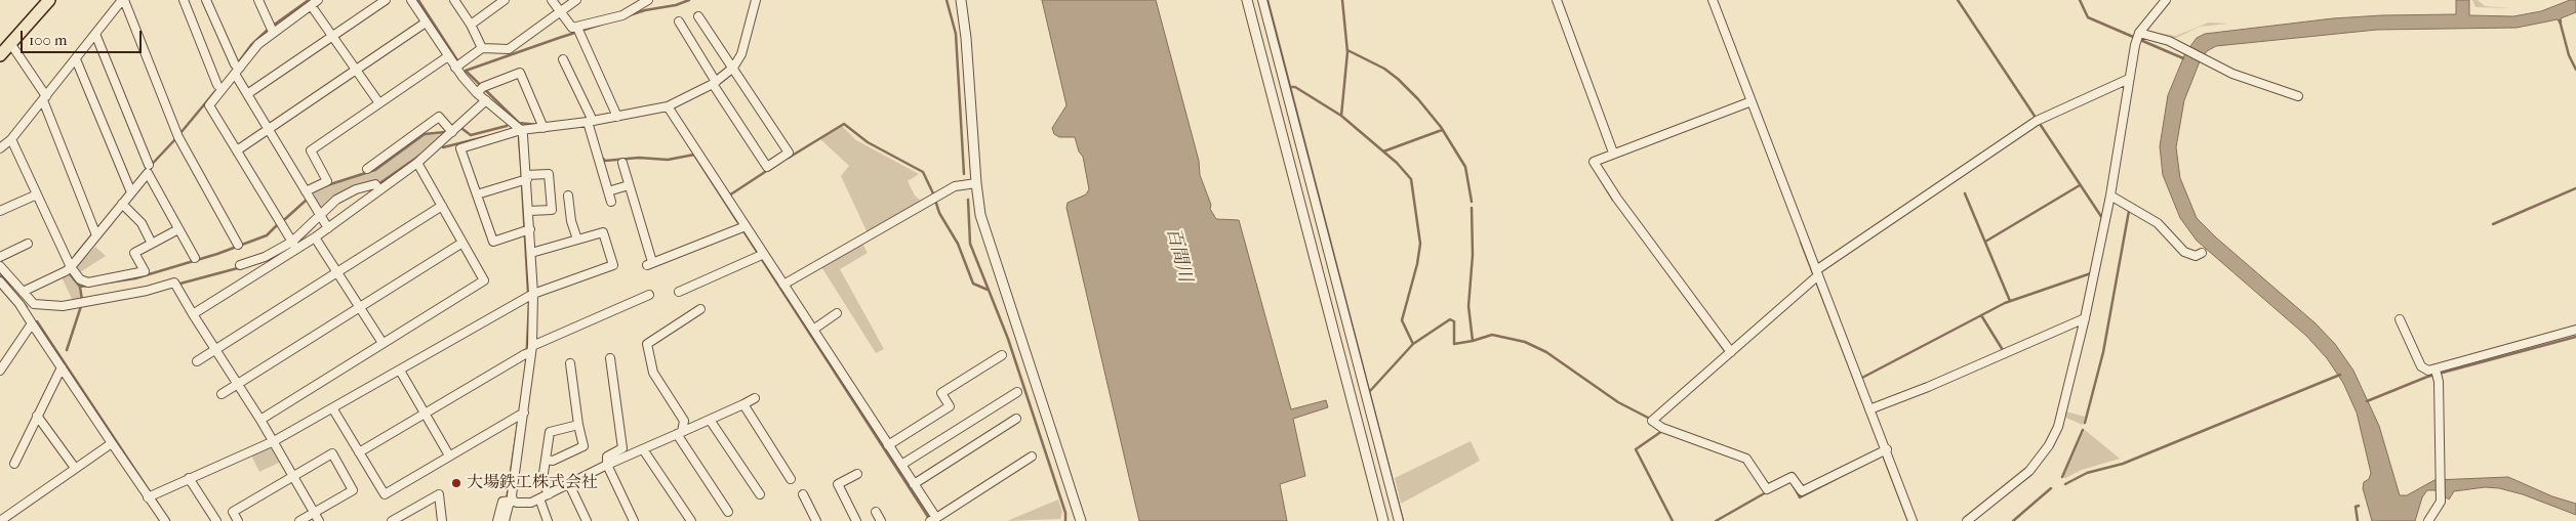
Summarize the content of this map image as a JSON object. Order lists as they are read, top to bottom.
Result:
{
  "water": ["百間川"],
  "places": ["大場鉄工株式会社"],
  "scale_bar": "100 m"
}
